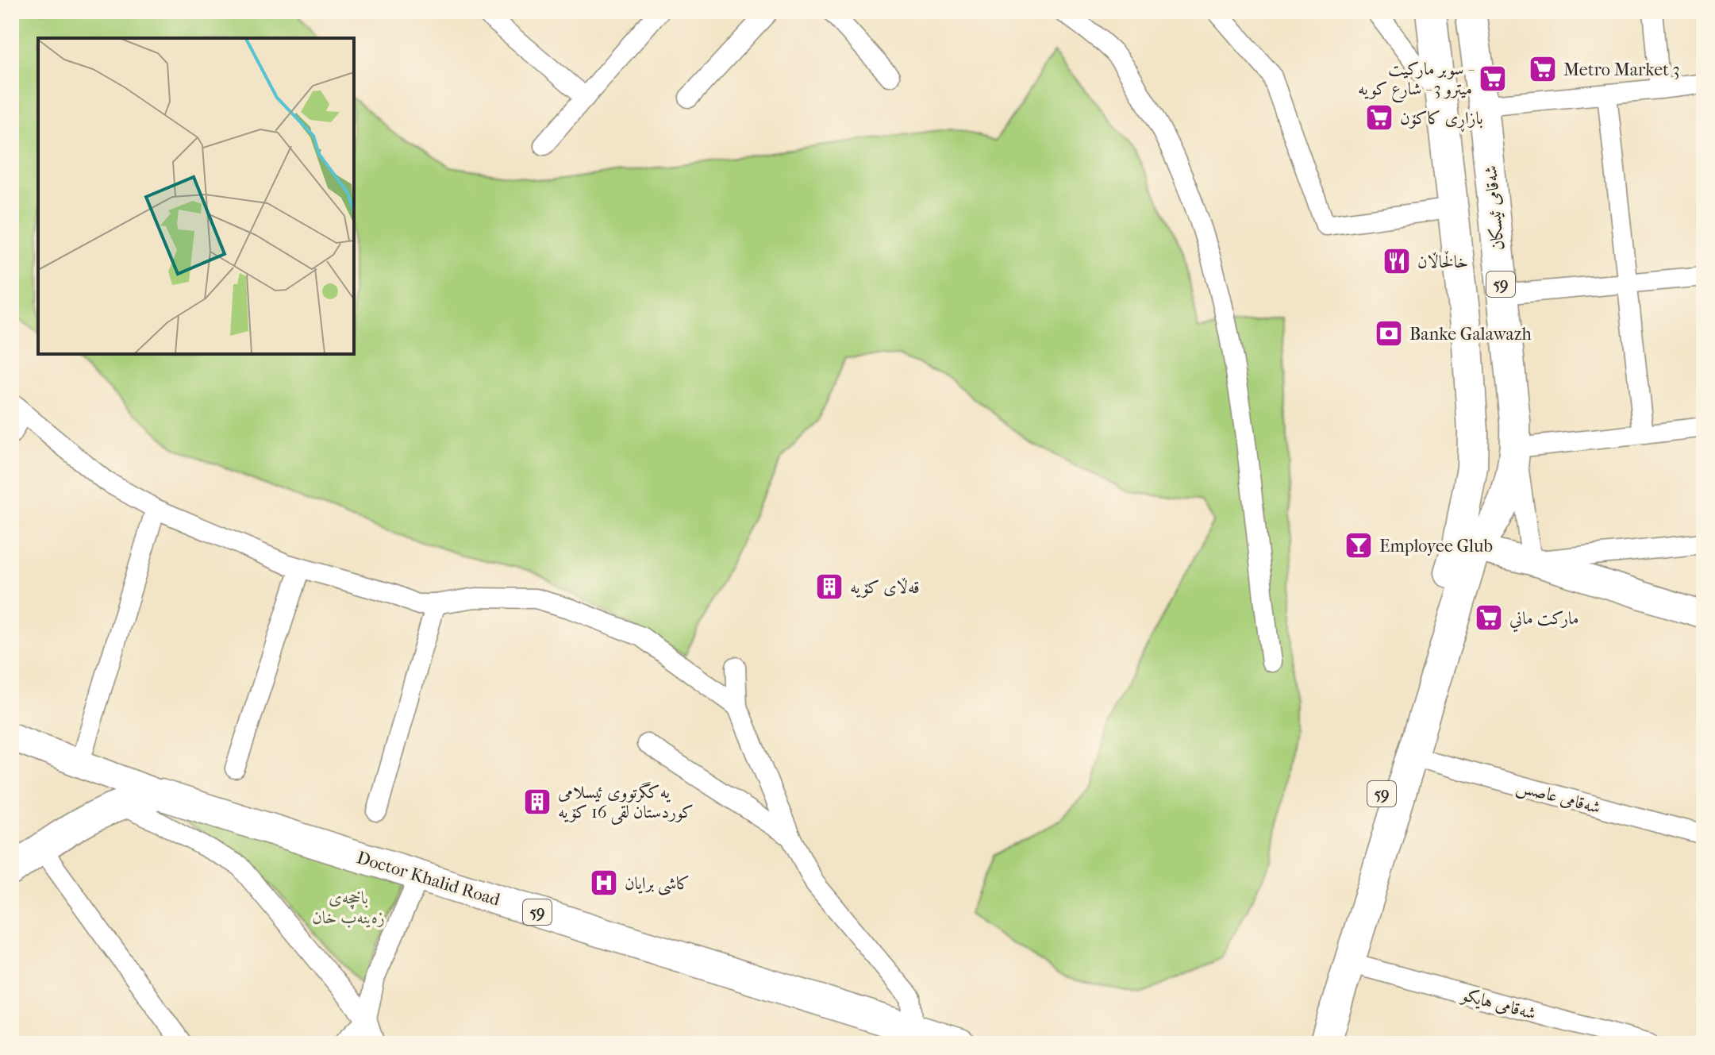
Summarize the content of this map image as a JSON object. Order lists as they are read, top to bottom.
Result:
{
  "streets": {
    "main road": ["شەقامی ئیسکان", "59", "Doctor Khalid Road"],
    "street": ["شه‌قامی عاصس", "شه‌قامی هایكو"]
  },
  "crossings": [
    ["شەقامی ئیسکان", "59"],
    ["59", "شه‌قامی عاصس"],
    ["59", "Doctor Khalid Road"],
    ["59", "شه‌قامی هایكو"]
  ],
  "parks": ["باخچه‌ی زه‌ینه‌ب خان"],
  "places": {
    "supermarket": [
      "Metro Market 3",
      "سوبر ماركيت - ميترو 3 - شارع كويه",
      "بازاڕی کاکۆن",
      "مارکت ماني"
    ],
    "restaurant": ["خاڵخاڵان"],
    "bank": ["Banke Galawazh"],
    "bar": ["Employee Glub"],
    "building": ["قەڵای کۆیە", "يه‌كگرتووی ئیسلامی كوردستان لقی 16 كۆیه‌"],
    "hospital": ["كاشی برایان"]
  }
}
